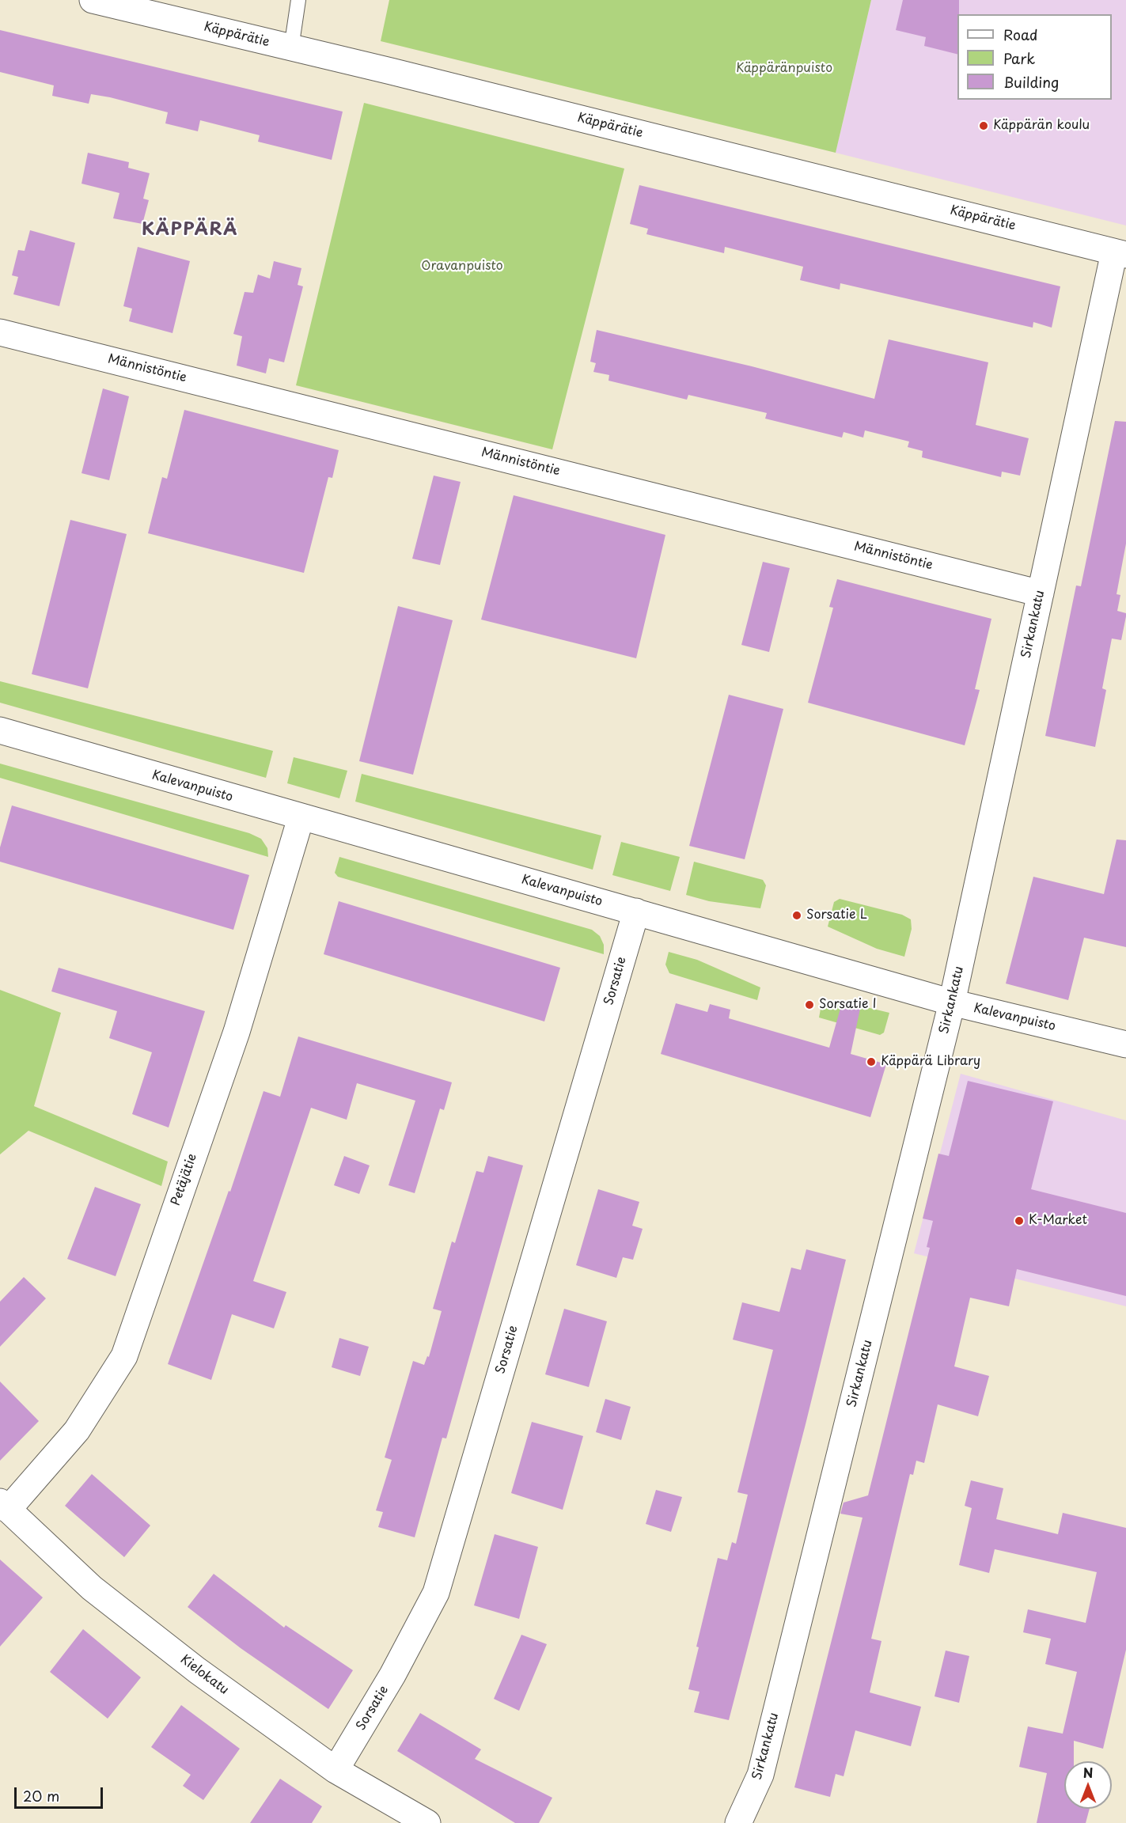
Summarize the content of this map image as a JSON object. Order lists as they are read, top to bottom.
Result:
{
  "streets": {
    "street": [
      "Käppärätie",
      "Männistöntie",
      "Sirkankatu",
      "Kalevanpuisto",
      "Sorsatie",
      "Petäjätie",
      "Kielokatu"
    ]
  },
  "crossings": [
    ["Käppärätie", "Sirkankatu"],
    ["Männistöntie", "Sirkankatu"],
    ["Sirkankatu", "Kalevanpuisto"],
    ["Kalevanpuisto", "Sorsatie"],
    ["Kalevanpuisto", "Petäjätie"],
    ["Sorsatie", "Kielokatu"],
    ["Petäjätie", "Kielokatu"]
  ],
  "districts": ["KÄPPÄRÄ"],
  "parks": ["Käppäränpuisto", "Oravanpuisto"],
  "places": [
    "Käppärän koulu",
    "Sorsatie L",
    "Sorsatie I",
    "Käppärä Library",
    "K-Market"
  ],
  "legend": ["Road", "Park", "Building"],
  "scale_bar": "20 m",
  "north": "top"
}
